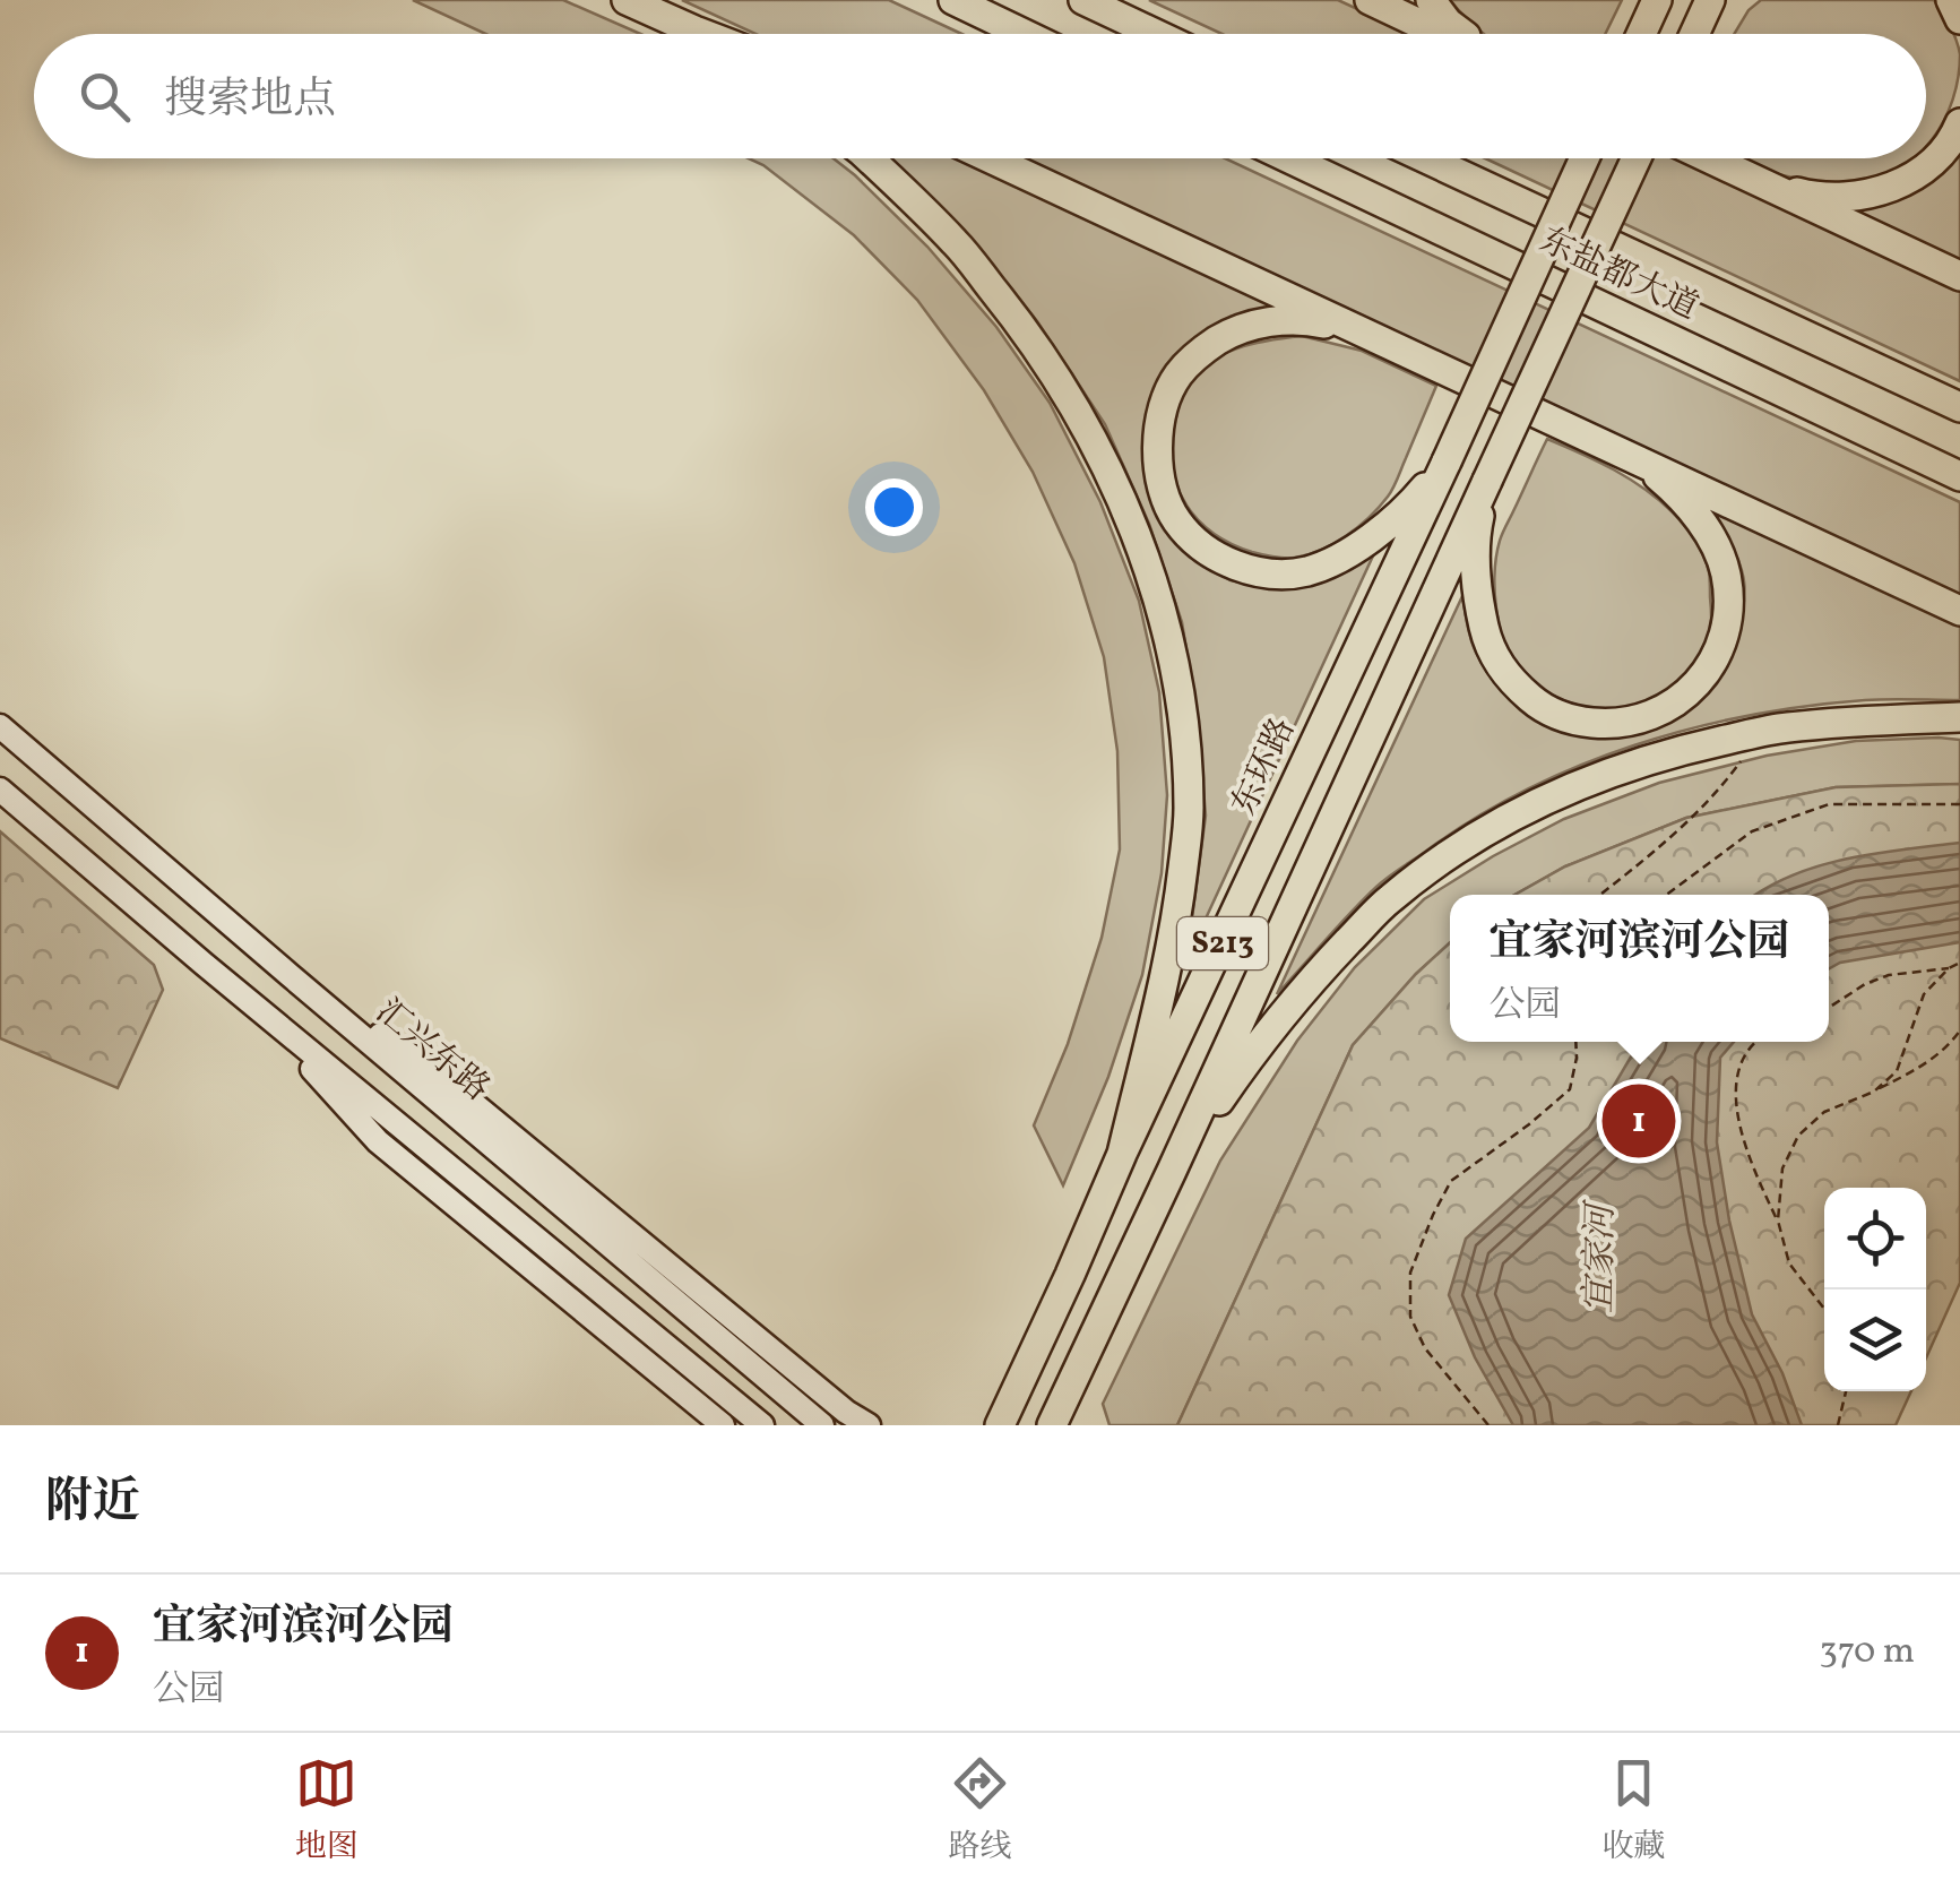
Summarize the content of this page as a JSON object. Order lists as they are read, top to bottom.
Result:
{
  "streets": {
    "highway": ["东盐都大道", "东环路", "S213"],
    "main road": ["汇兴东路"]
  },
  "water": ["宜家河"],
  "page": {
    "search": "搜索地点",
    "popup": ["宜家河滨河公园", "公园"],
    "pins": "1",
    "heading": "附近",
    "list": [
      {
        "mark": "1",
        "name": "宜家河滨河公园",
        "note": "公园",
        "value": "370 m"
      }
    ],
    "nav": ["地图", "路线", "收藏"]
  }
}
